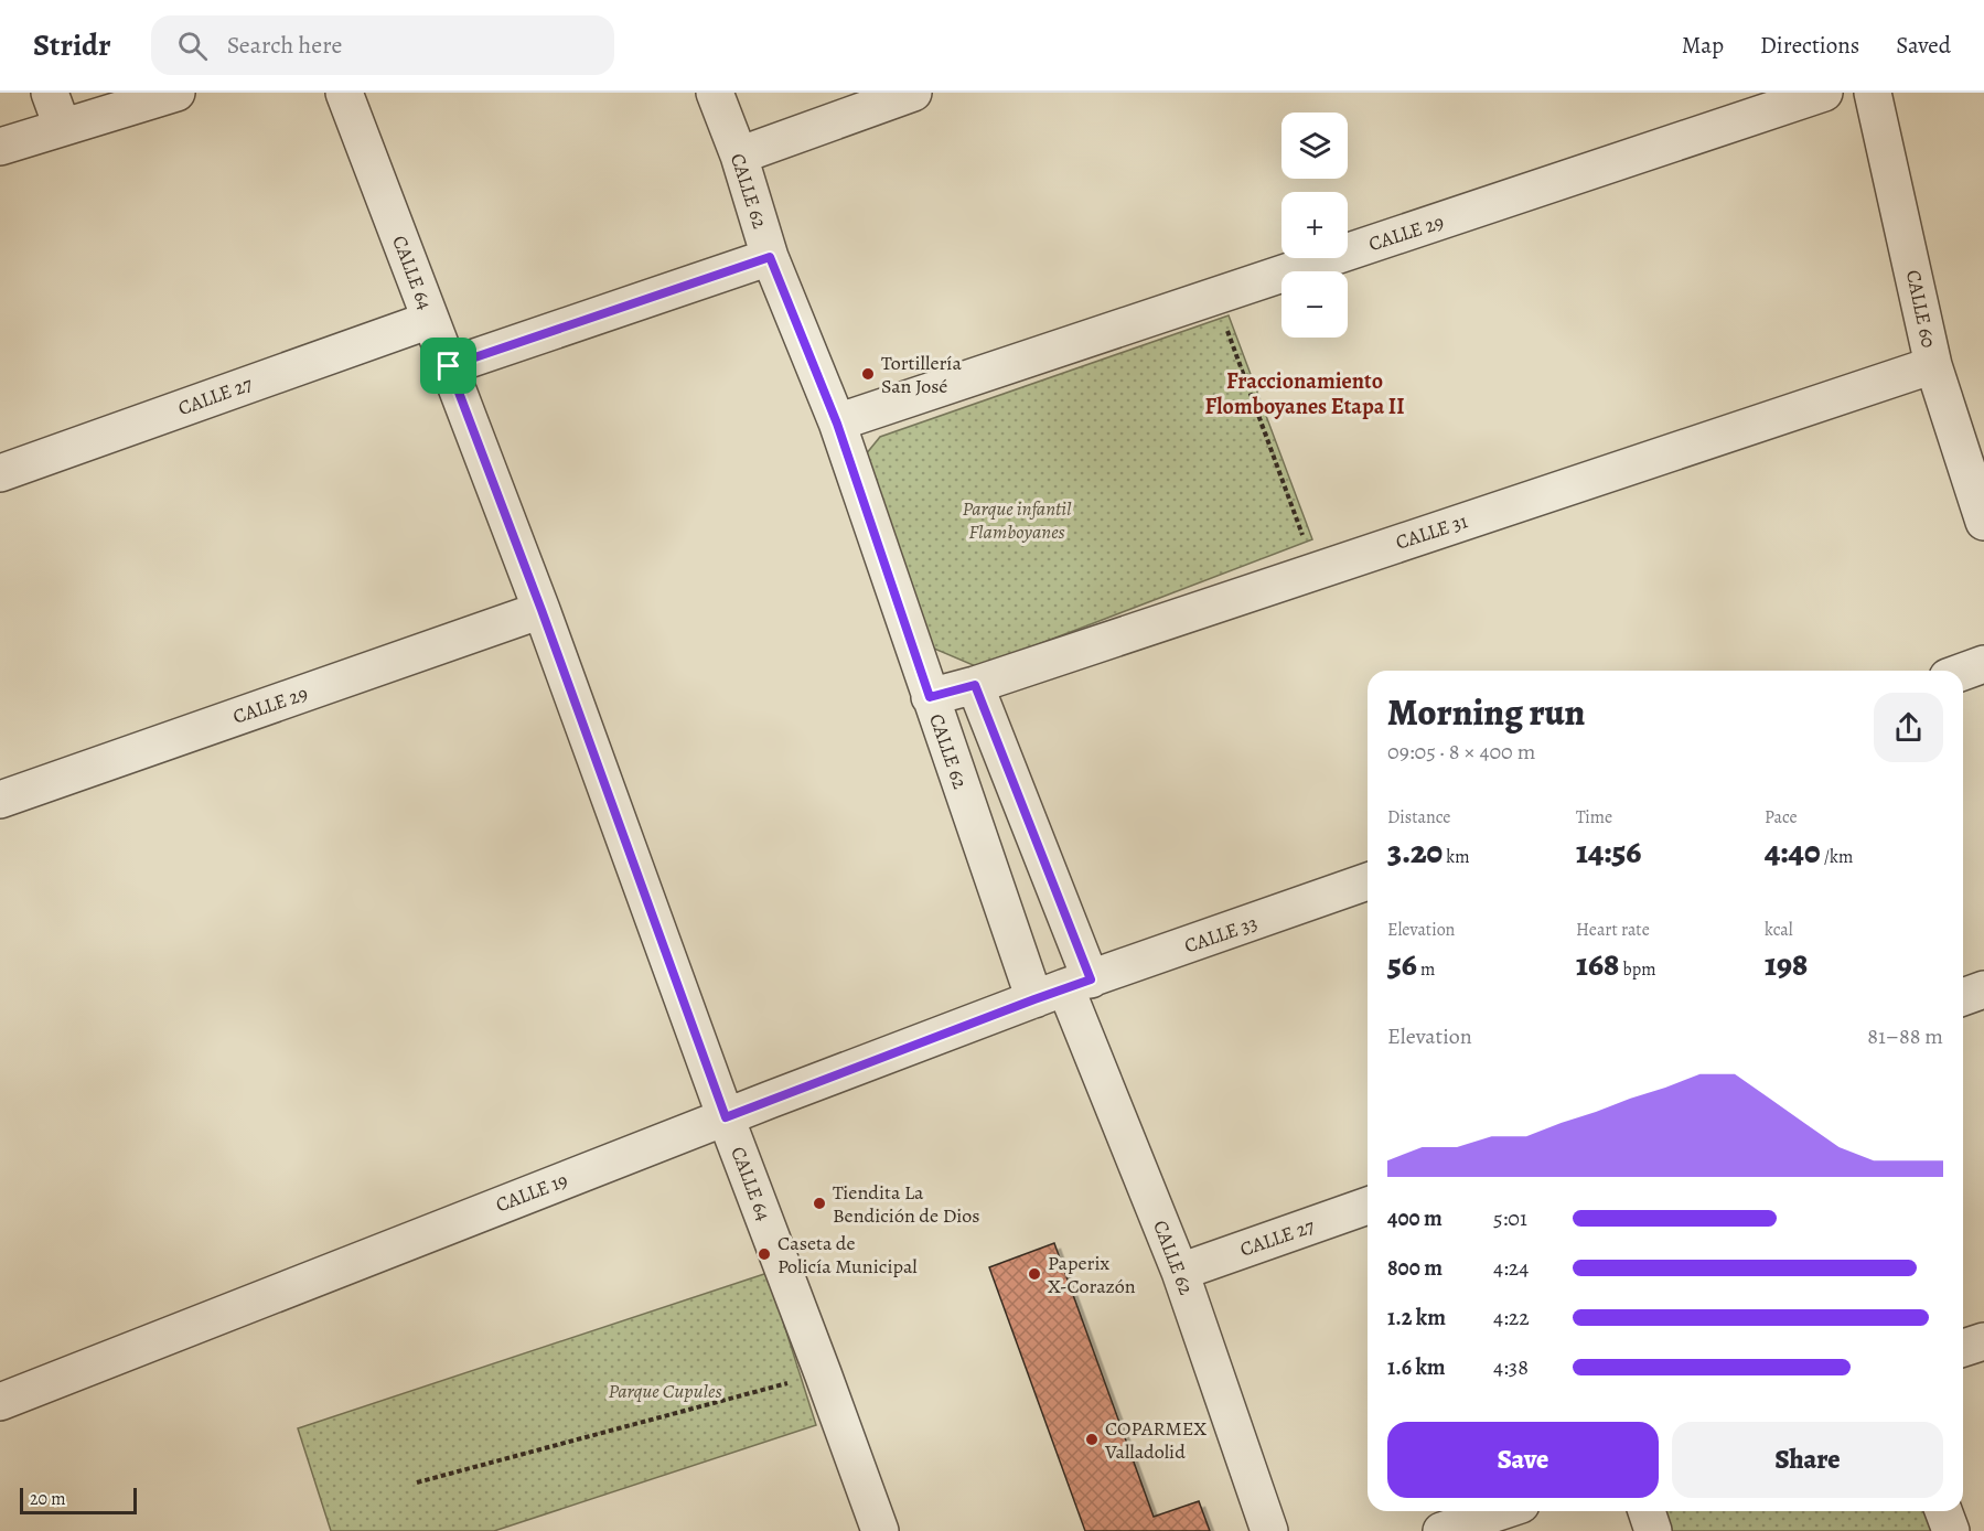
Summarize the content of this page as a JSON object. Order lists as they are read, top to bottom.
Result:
{
  "streets": {
    "street": [
      "CALLE 62",
      "CALLE 29",
      "CALLE 64",
      "CALLE 60",
      "CALLE 27",
      "CALLE 31",
      "CALLE 33",
      "CALLE 19"
    ]
  },
  "crossings": [
    ["CALLE 62", "CALLE 29"],
    ["CALLE 62", "CALLE 27"],
    ["CALLE 62", "CALLE 31"],
    ["CALLE 62", "CALLE 33"],
    ["CALLE 62", "CALLE 19"],
    ["CALLE 29", "CALLE 64"],
    ["CALLE 64", "CALLE 27"],
    ["CALLE 64", "CALLE 19"],
    ["CALLE 60", "CALLE 31"],
    ["CALLE 33", "CALLE 19"]
  ],
  "districts": ["Fraccionamiento Flomboyanes Etapa II"],
  "parks": ["Parque infantil Flamboyanes", "Parque Cupules"],
  "places": [
    "Tortillería San José",
    "Tiendita La Bendición de Dios",
    "Caseta de Policía Municipal",
    "Paperix X-Corazón",
    "COPARMEX Valladolid"
  ],
  "scale_bar": "20 m",
  "page": {
    "header": "Stridr",
    "search": "Search here",
    "nav": ["Map", "Directions", "Saved"],
    "map_buttons": ["+", "−"],
    "heading": ["Morning run", "09:05 · 8 × 400 m"],
    "stats": [
      ["Distance", "3.20 km"],
      ["Time", "14:56"],
      ["Pace", "4:40 /km"],
      ["Elevation", "56 m"],
      ["Heart rate", "168 bpm"],
      ["kcal", "198"]
    ],
    "chart": ["Elevation", "81–88 m"],
    "list": [
      {
        "name": "400 m",
        "note": "5:01"
      },
      {
        "name": "800 m",
        "note": "4:24"
      },
      {
        "name": "1.2 km",
        "note": "4:22"
      },
      {
        "name": "1.6 km",
        "note": "4:38"
      }
    ],
    "buttons": ["Save", "Share"],
    "scale": "20 m"
  }
}
